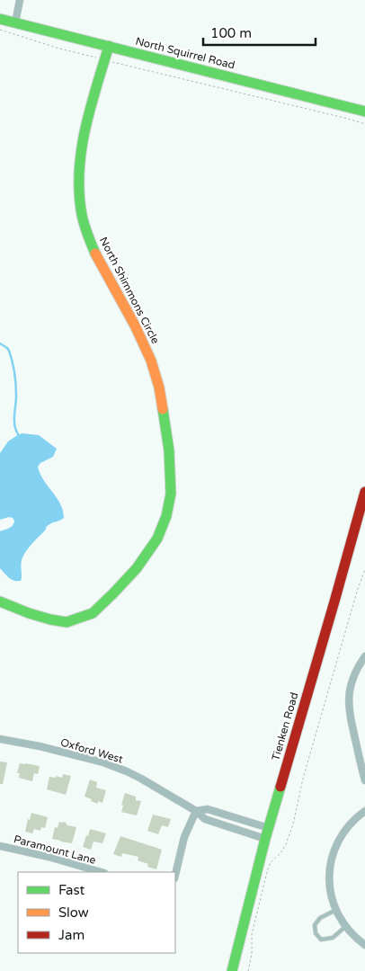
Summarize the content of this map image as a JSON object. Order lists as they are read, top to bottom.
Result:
{
  "streets": {
    "street": [
      "North Squirrel Road",
      "North Shimmons Circle",
      "Tienken Road",
      "Oxford West",
      "Paramount Lane"
    ]
  },
  "crossings": [
    ["North Squirrel Road", "North Shimmons Circle"],
    ["Tienken Road", "Oxford West"]
  ],
  "legend": ["Fast", "Slow", "Jam"],
  "scale_bar": "100 m"
}
